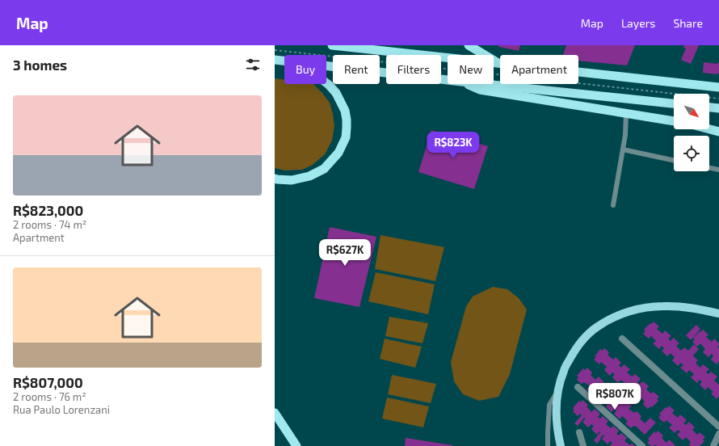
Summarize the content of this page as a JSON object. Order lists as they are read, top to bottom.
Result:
{
  "north": "bottom right",
  "page": {
    "header": "Map",
    "nav": ["Map", "Layers", "Share"],
    "heading": "3 homes",
    "chip": [
      "Buy",
      "Rent",
      "Filters",
      "New",
      "Apartment"
    ],
    "list": [
      {
        "name": "R$823,000",
        "note": "2 rooms · 74 m² · Apartment"
      },
      {
        "name": "R$807,000",
        "note": "2 rooms · 76 m² · Rua Paulo Lorenzani"
      }
    ],
    "price": ["R$823K", "R$627K", "R$807K"]
  }
}
